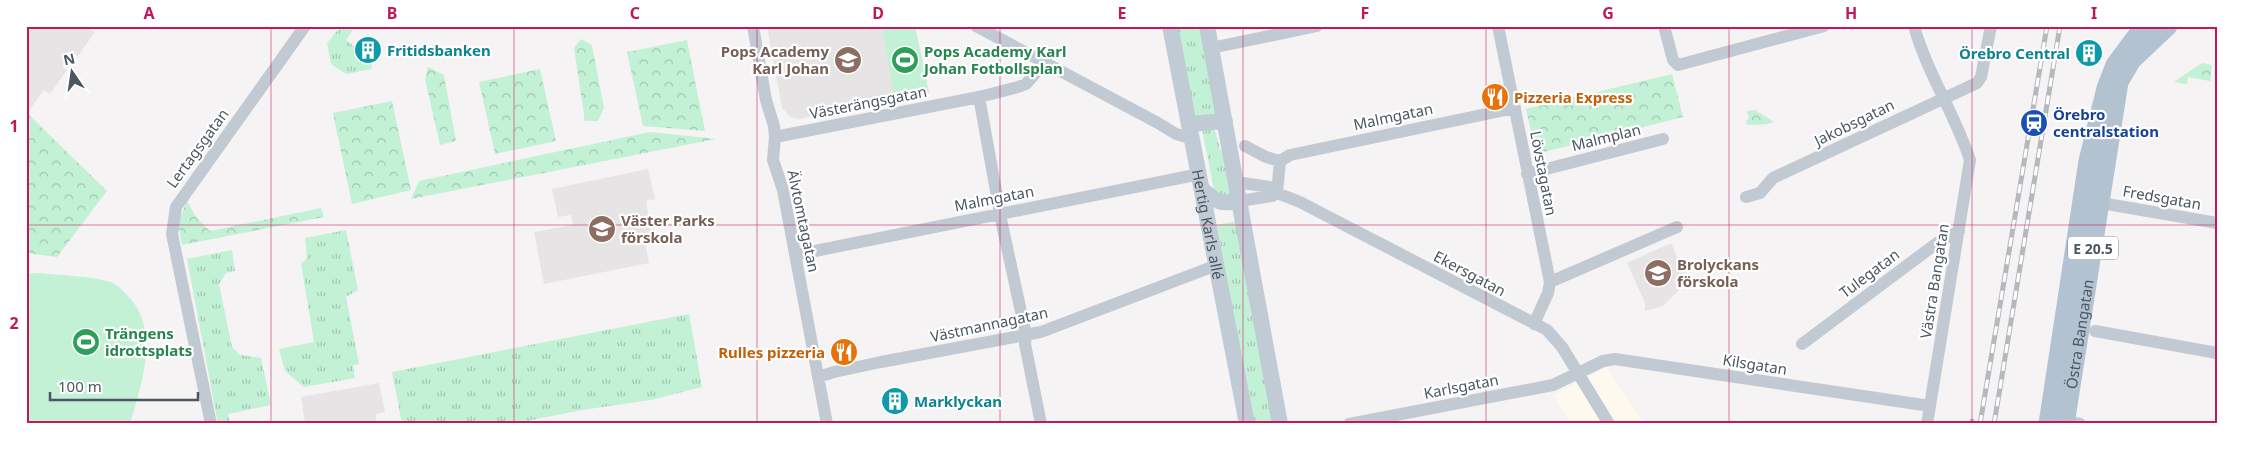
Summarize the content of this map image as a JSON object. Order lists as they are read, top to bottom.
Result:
{
  "streets": {
    "main road": ["Hertig Karls allé", "E 20.5", "Östra Bangatan"],
    "street": [
      "Västerängsgatan",
      "Malmgatan",
      "Jakobsgatan",
      "Malmplan",
      "Lertagsgatan",
      "Lövstagatan",
      "Fredsgatan",
      "Älvtomtagatan",
      "Ekersgatan",
      "Tulegatan",
      "Västra Bangatan",
      "Västmannagatan",
      "Kilsgatan",
      "Karlsgatan"
    ]
  },
  "crossings": [
    ["Västerängsgatan", "Älvtomtagatan"],
    ["Malmgatan", "Lövstagatan"],
    ["Malmgatan", "Älvtomtagatan"],
    ["Malmgatan", "Hertig Karls allé"],
    ["Jakobsgatan", "Västra Bangatan"],
    ["Malmplan", "Lövstagatan"],
    ["Fredsgatan", "Östra Bangatan"],
    ["Älvtomtagatan", "Västmannagatan"],
    ["Hertig Karls allé", "Västmannagatan"],
    ["Ekersgatan", "Kilsgatan"],
    ["Ekersgatan", "Karlsgatan"],
    ["Tulegatan", "Västra Bangatan"],
    ["Västra Bangatan", "Kilsgatan"],
    ["Kilsgatan", "Karlsgatan"]
  ],
  "places": {
    "building": ["Fritidsbanken", "Örebro Central", "Marklyckan"],
    "school or university": ["Pops Academy Karl Johan", "Väster Parks förskola", "Brolyckans förskola"],
    "sports": ["Pops Academy Karl Johan Fotbollsplan", "Trängens idrottsplats"],
    "restaurant": ["Pizzeria Express", "Rulles pizzeria"],
    "station": ["Örebro centralstation"]
  },
  "scale_bar": "100 m",
  "north": "top",
  "grid": {
    "columns": [
      "A",
      "B",
      "C",
      "D",
      "E",
      "F",
      "G",
      "H",
      "I"
    ],
    "rows": ["1", "2"]
  }
}
